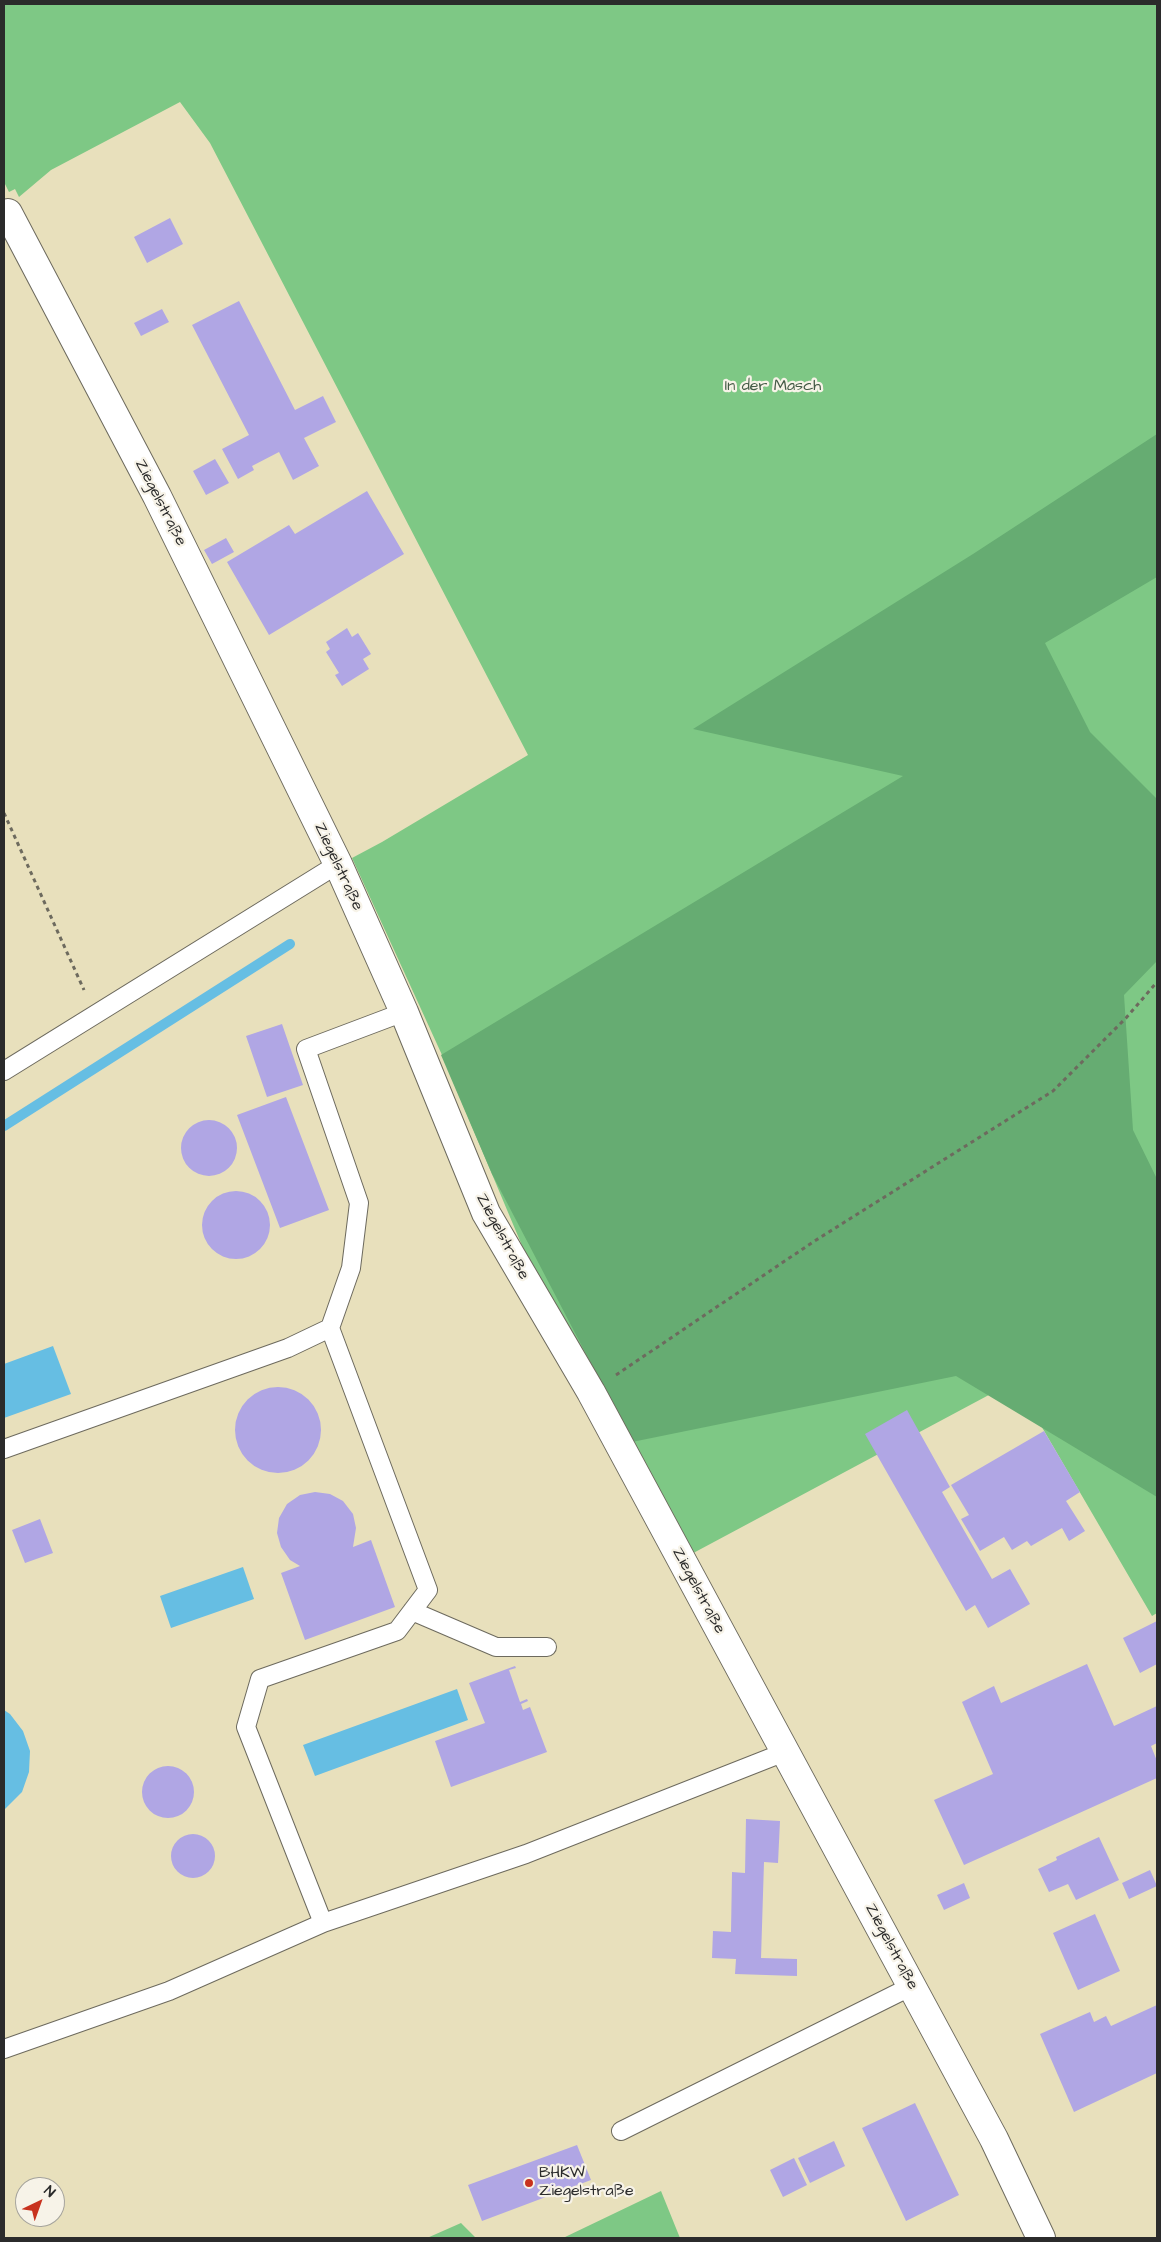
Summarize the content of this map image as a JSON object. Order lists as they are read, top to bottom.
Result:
{
  "streets": {
    "street": ["Ziegelstraße"]
  },
  "parks": ["In der Masch"],
  "places": ["BHKW Ziegelstraße"],
  "north": "top right"
}
